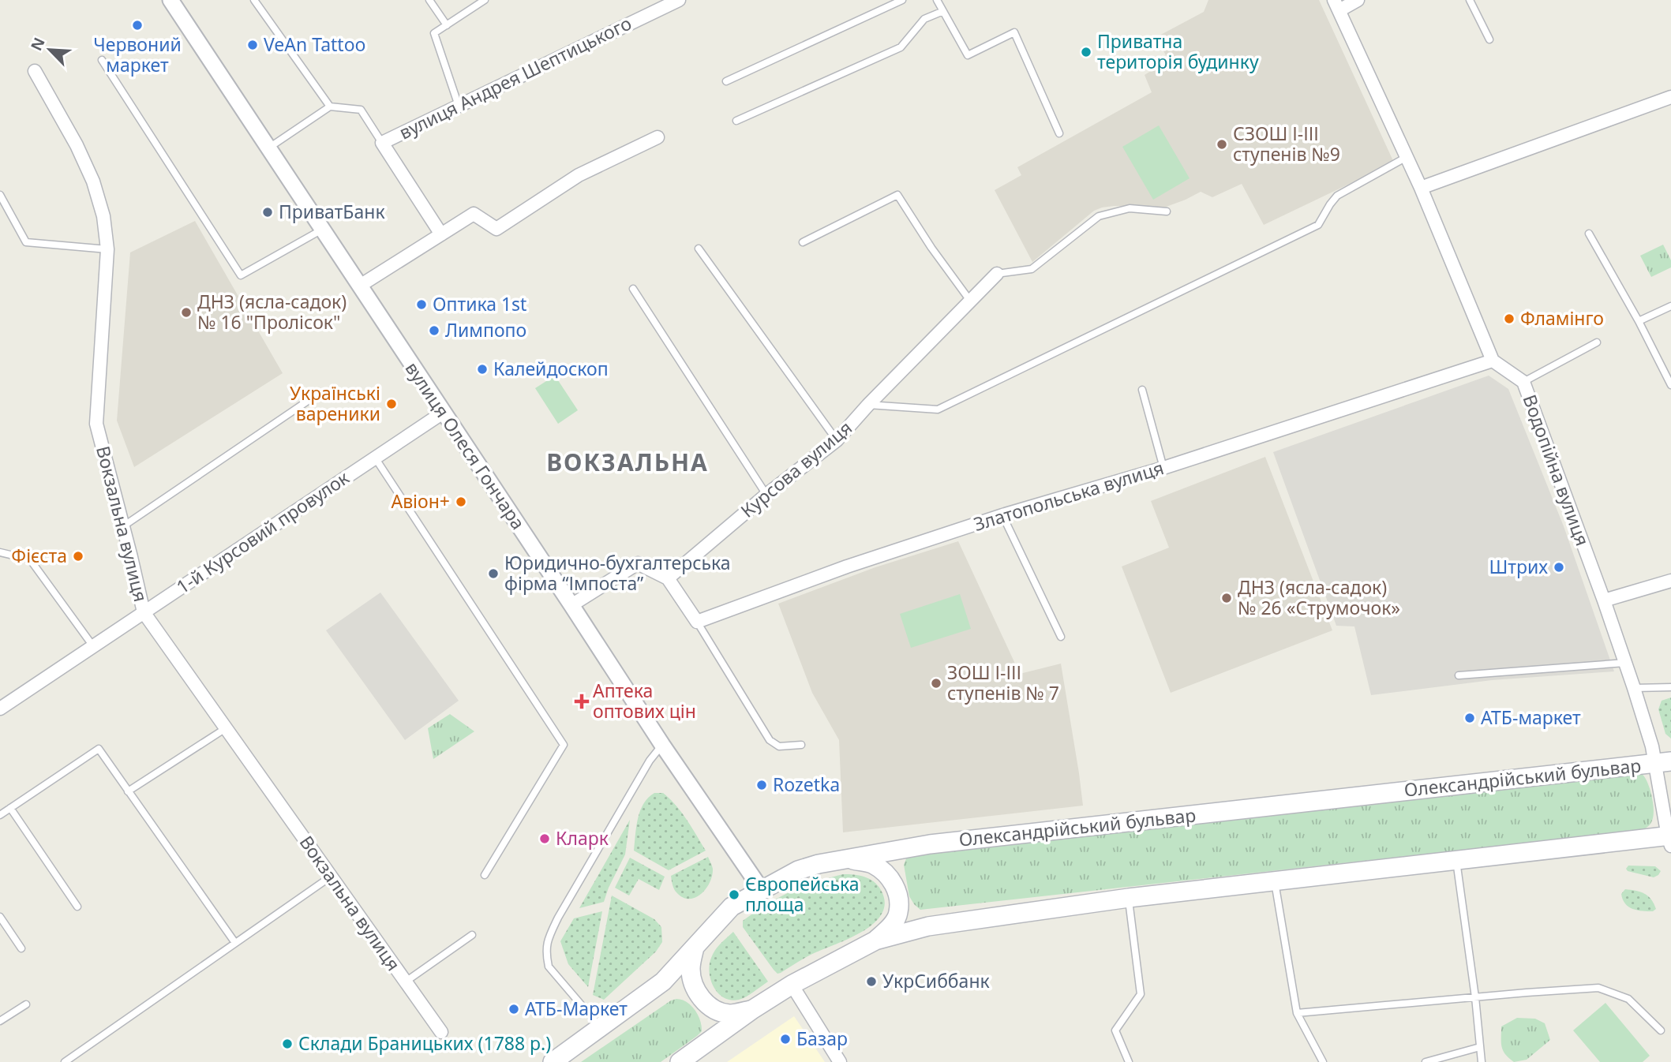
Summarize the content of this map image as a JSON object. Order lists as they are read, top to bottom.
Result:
{
  "streets": {
    "main road": ["Олександрійський бульвар"],
    "street": [
      "вулиця Андрея Шептицького",
      "вулиця Олеся Гончара",
      "Курсова вулиця",
      "Водопійна вулиця",
      "Златопольська вулиця",
      "Вокзальна вулиця",
      "1-й Курсовий провулок"
    ]
  },
  "crossings": [
    ["вулиця Олеся Гончара", "1-й Курсовий провулок"],
    ["вулиця Олеся Гончара", "Олександрійський бульвар"],
    ["Водопійна вулиця", "Златопольська вулиця"],
    ["Водопійна вулиця", "Олександрійський бульвар"],
    ["Вокзальна вулиця", "1-й Курсовий провулок"]
  ],
  "districts": ["ВОКЗАЛЬНА"],
  "places": {
    "other": [
      "Червоний маркет",
      "VeAn Tattoo",
      "Приватна територія будинку",
      "СЗОШ І-ІІІ ступенів №9",
      "ПриватБанк",
      "Оптика 1st",
      "ДНЗ (ясла-садок) № 16 \"Пролісок\"",
      "Фламінго",
      "Лимпопо",
      "Калейдоскоп",
      "Українські вареники",
      "Авіон+",
      "Фієста",
      "Штрих",
      "Юридично-бухгалтерська фірма “Імпоста”",
      "ДНЗ (ясла-садок) № 26 «Струмочок»",
      "ЗОШ І-ІІІ ступенів № 7",
      "АТБ-маркет",
      "Rozetka",
      "Кларк",
      "Європейська площа",
      "УкрСиббанк",
      "АТБ-Маркет",
      "Базар",
      "Склади Браницьких (1788 р.)"
    ],
    "health": ["Аптека оптових цін"]
  },
  "north": "top left"
}
